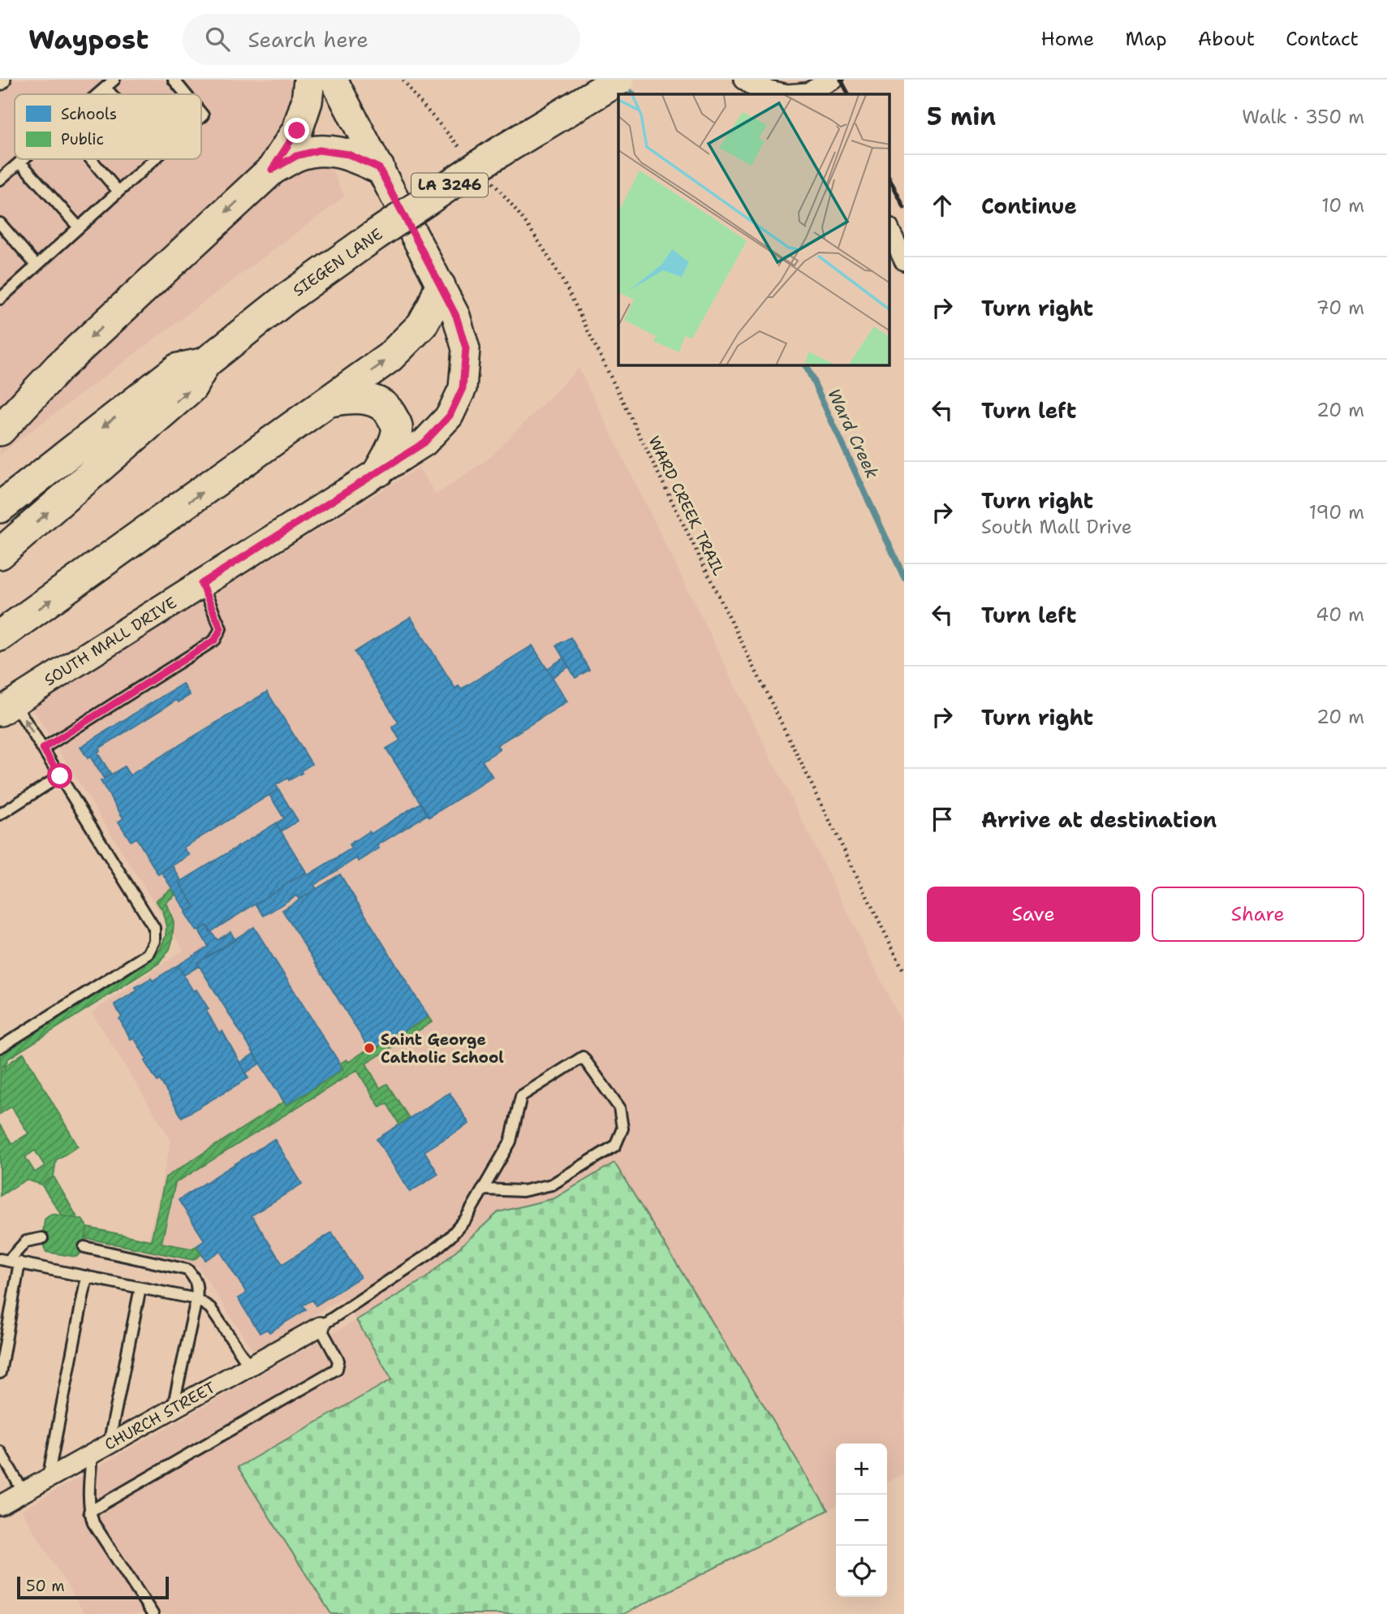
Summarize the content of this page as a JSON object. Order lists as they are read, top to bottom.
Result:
{
  "streets": {
    "main road": ["LA 3246", "SIEGEN LANE"],
    "street": ["SOUTH MALL DRIVE", "CHURCH STREET"],
    "path": ["WARD CREEK TRAIL"]
  },
  "water": ["Ward Creek"],
  "places": ["Saint George Catholic School"],
  "legend": ["Schools", "Public"],
  "scale_bar": "50 m",
  "page": {
    "header": "Waypost",
    "search": "Search here",
    "nav": [
      "Home",
      "Map",
      "About",
      "Contact"
    ],
    "heading": ["5 min", "Walk · 350 m"],
    "list": [
      ["Continue", "10 m"],
      ["Turn right", "70 m"],
      ["Turn left", "20 m"],
      ["Turn right", "South Mall Drive", "190 m"],
      ["Turn left", "40 m"],
      ["Turn right", "20 m"],
      "Arrive at destination"
    ],
    "buttons": ["Save", "Share"],
    "map_buttons": ["+", "−"],
    "scale": "50 m"
  }
}
